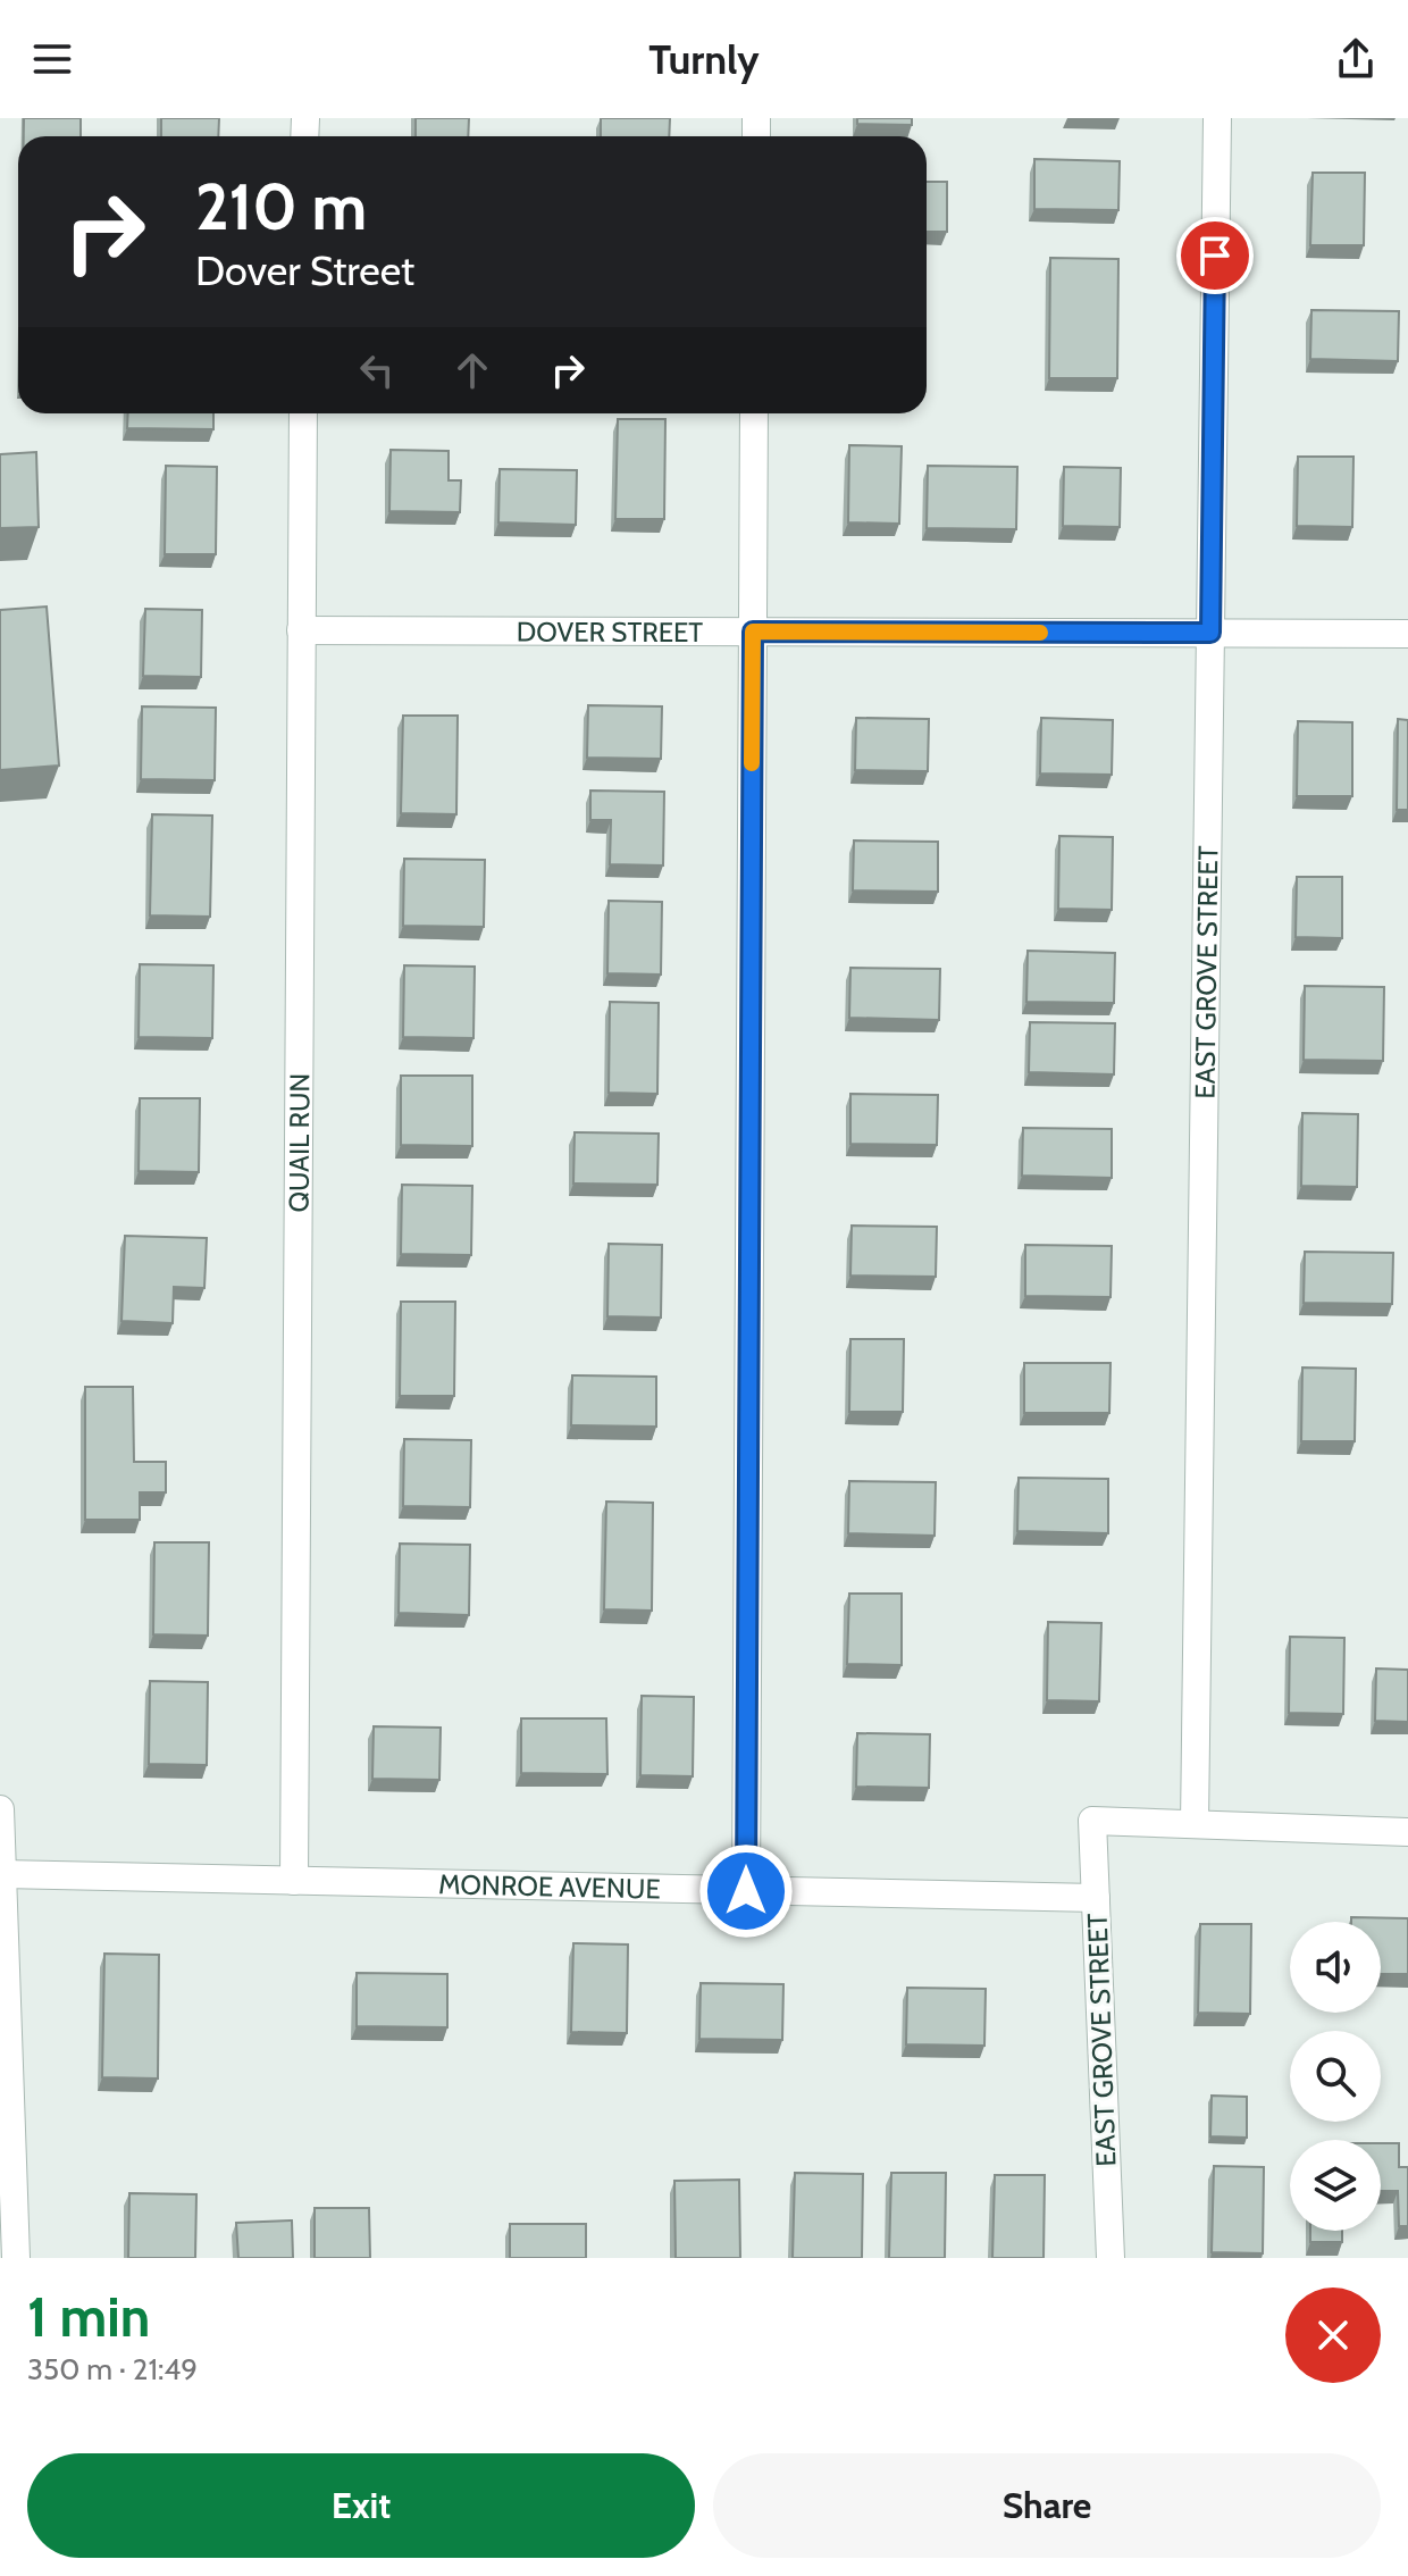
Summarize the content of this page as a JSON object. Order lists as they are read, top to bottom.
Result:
{
  "streets": {
    "street": [
      "DOVER STREET",
      "EAST GROVE STREET",
      "QUAIL RUN",
      "MONROE AVENUE"
    ]
  },
  "crossings": [
    ["DOVER STREET", "EAST GROVE STREET"],
    ["DOVER STREET", "QUAIL RUN"],
    ["EAST GROVE STREET", "MONROE AVENUE"],
    ["QUAIL RUN", "MONROE AVENUE"]
  ],
  "page": {
    "header": "Turnly",
    "turn": ["210 m", "Dover Street"],
    "heading": ["1 min", "350 m · 21:49"],
    "buttons": ["Exit", "Share"]
  }
}
